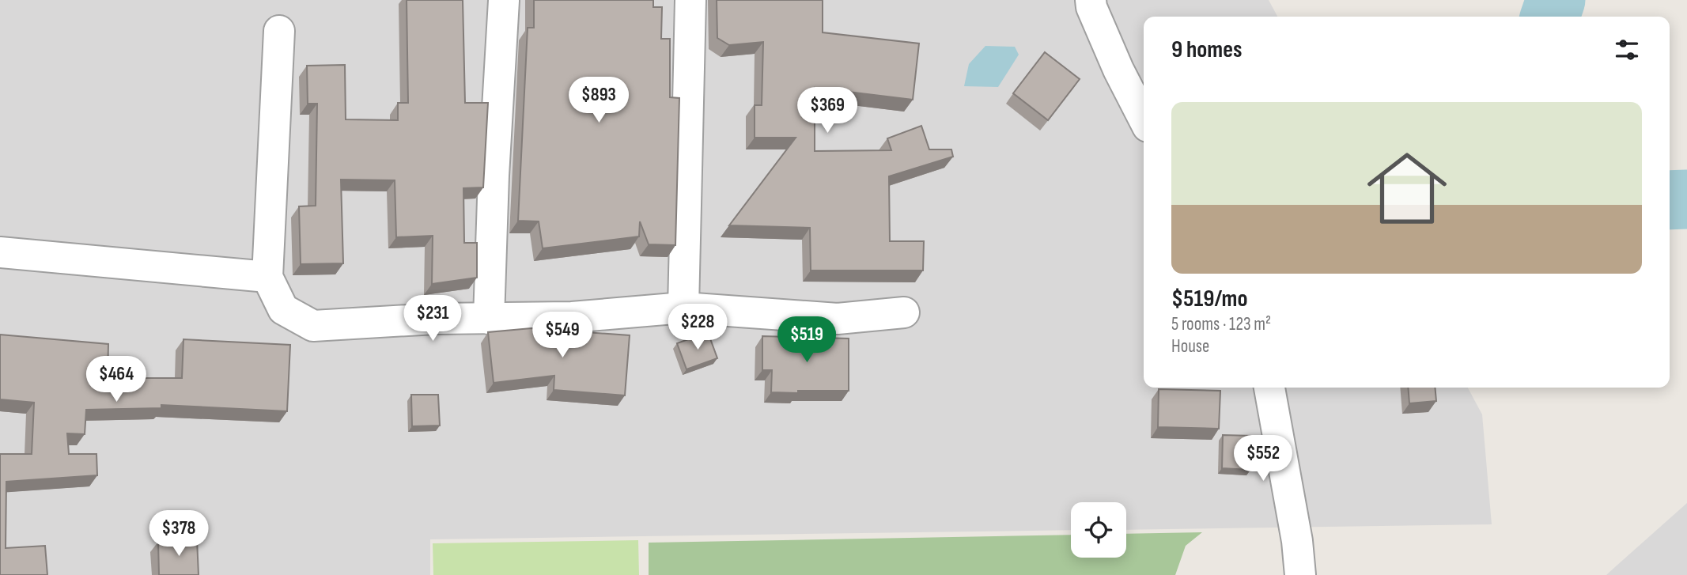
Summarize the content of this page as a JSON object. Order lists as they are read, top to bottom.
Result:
{
  "page": {
    "heading": "9 homes",
    "price": [
      "$893",
      "$369",
      "$231",
      "$228",
      "$549",
      "$519",
      "$464",
      "$552",
      "$378"
    ],
    "list": [
      {
        "name": "$519/mo",
        "note": "5 rooms · 123 m² · House"
      }
    ]
  }
}
